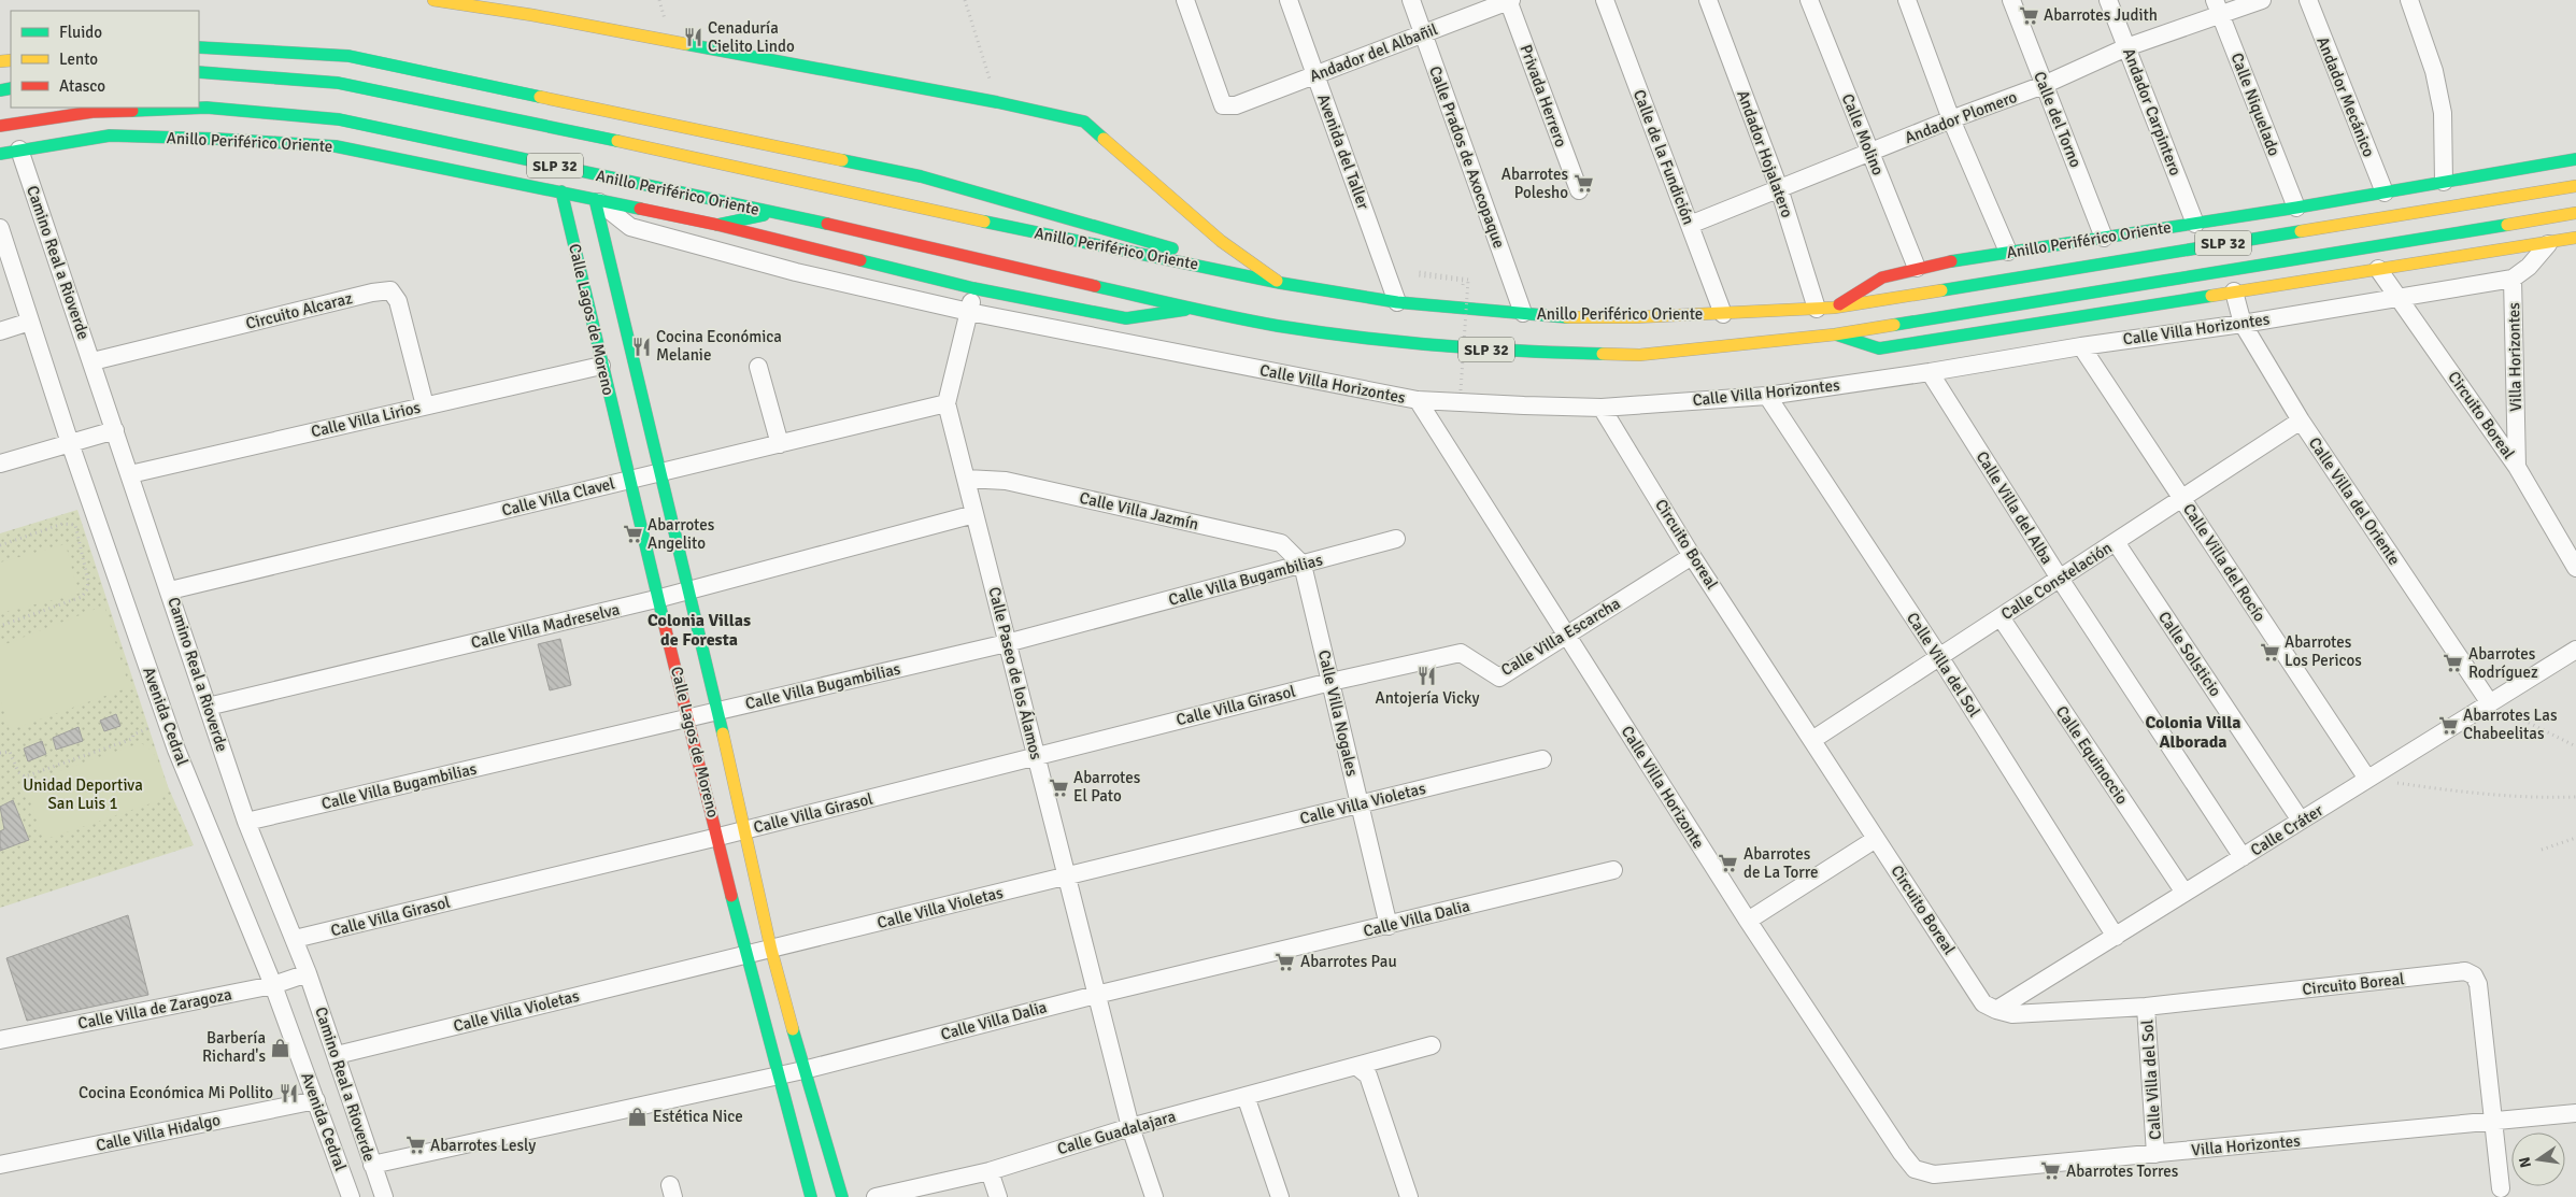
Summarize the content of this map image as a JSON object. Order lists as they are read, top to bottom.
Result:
{
  "streets": {
    "main road": ["Anillo Periférico Oriente", "SLP 32", "Calle Lagos de Moreno"],
    "street": [
      "Andador del Albañil",
      "Privada Herrero",
      "Andador Mecánico",
      "Calle Niquelado",
      "Andador Carpintero",
      "Andador Plomero",
      "Calle del Torno",
      "Calle Molino",
      "Avenida del Taller",
      "Andador Hojalatero",
      "Calle Prados de Axocopaque",
      "Calle de la Fundición",
      "Camino Real a Rioverde",
      "Circuito Alcaraz",
      "Calle Villa Horizontes",
      "Villa Horizontes",
      "Circuito Boreal",
      "Calle Villa Lirios",
      "Calle Villa Clavel",
      "Calle Villa del Oriente",
      "Calle Villa del Alba",
      "Calle Villa Jazmín",
      "Calle Villa del Rocío",
      "Calle Villa Bugambilias",
      "Calle Constelación",
      "Calle Villa Madreselva",
      "Calle Villa Escarcha",
      "Calle Solsticio",
      "Calle Villa del Sol",
      "Calle Paseo de los Álamos",
      "Calle Villa Girasol",
      "Calle Villa Nogales",
      "Avenida Cedral",
      "Calle Equinoccio",
      "Calle Villa Horizonte",
      "Calle Villa Violetas",
      "Calle Cráter",
      "Calle Villa Dalia",
      "Calle Villa de Zaragoza",
      "Calle Villa Hidalgo",
      "Calle Guadalajara"
    ]
  },
  "crossings": [
    ["Andador del Albañil", "Privada Herrero"],
    ["Andador del Albañil", "Avenida del Taller"],
    ["Andador del Albañil", "Calle Prados de Axocopaque"],
    ["Andador Mecánico", "Anillo Periférico Oriente"],
    ["Calle Niquelado", "Andador Plomero"],
    ["Calle Niquelado", "Anillo Periférico Oriente"],
    ["Andador Carpintero", "Andador Plomero"],
    ["Andador Carpintero", "Anillo Periférico Oriente"],
    ["Andador Plomero", "Calle del Torno"],
    ["Andador Plomero", "Calle Molino"],
    ["Andador Plomero", "Andador Hojalatero"],
    ["Andador Plomero", "Calle de la Fundición"],
    ["Calle del Torno", "Anillo Periférico Oriente"],
    ["Calle Molino", "Anillo Periférico Oriente"],
    ["Anillo Periférico Oriente", "Avenida del Taller"],
    ["Anillo Periférico Oriente", "Andador Hojalatero"],
    ["Anillo Periférico Oriente", "Calle Prados de Axocopaque"],
    ["Anillo Periférico Oriente", "Calle de la Fundición"],
    ["Anillo Periférico Oriente", "Camino Real a Rioverde"],
    ["Anillo Periférico Oriente", "Calle Lagos de Moreno"],
    ["Anillo Periférico Oriente", "Calle Villa Horizontes"],
    ["Anillo Periférico Oriente", "Circuito Boreal"],
    ["Anillo Periférico Oriente", "Calle Villa del Oriente"],
    ["Anillo Periférico Oriente", "Calle Paseo de los Álamos"],
    ["Camino Real a Rioverde", "Circuito Alcaraz"],
    ["Camino Real a Rioverde", "Calle Villa Lirios"],
    ["Camino Real a Rioverde", "Calle Villa Clavel"],
    ["Camino Real a Rioverde", "Calle Villa Bugambilias"],
    ["Camino Real a Rioverde", "Calle Villa Madreselva"],
    ["Camino Real a Rioverde", "Calle Villa Girasol"],
    ["Camino Real a Rioverde", "Calle Villa Violetas"],
    ["Camino Real a Rioverde", "Calle Villa Dalia"],
    ["Camino Real a Rioverde", "Calle Villa de Zaragoza"],
    ["Circuito Alcaraz", "Calle Villa Lirios"],
    ["Calle Lagos de Moreno", "Calle Villa Horizontes"],
    ["Calle Lagos de Moreno", "Calle Villa Lirios"],
    ["Calle Lagos de Moreno", "Calle Villa Clavel"],
    ["Calle Lagos de Moreno", "Calle Villa Bugambilias"],
    ["Calle Lagos de Moreno", "Calle Villa Madreselva"],
    ["Calle Lagos de Moreno", "Calle Villa Girasol"],
    ["Calle Lagos de Moreno", "Calle Villa Violetas"],
    ["Calle Lagos de Moreno", "Calle Villa Dalia"],
    ["Calle Villa Horizontes", "Villa Horizontes"],
    ["Calle Villa Horizontes", "Circuito Boreal"],
    ["Calle Villa Horizontes", "Calle Villa del Oriente"],
    ["Calle Villa Horizontes", "Calle Villa del Alba"],
    ["Calle Villa Horizontes", "Calle Villa del Rocío"],
    ["Calle Villa Horizontes", "Calle Villa del Sol"],
    ["Calle Villa Horizontes", "Calle Paseo de los Álamos"],
    ["Calle Villa Horizontes", "Calle Villa Horizonte"],
    ["Villa Horizontes", "Circuito Boreal"],
    ["Villa Horizontes", "Calle Villa del Sol"],
    ["Villa Horizontes", "Calle Villa Horizonte"],
    ["Circuito Boreal", "Calle Constelación"],
    ["Circuito Boreal", "Calle Villa Escarcha"],
    ["Circuito Boreal", "Calle Villa del Sol"],
    ["Circuito Boreal", "Calle Cráter"],
    ["Calle Villa Clavel", "Calle Paseo de los Álamos"],
    ["Calle Villa del Oriente", "Calle Constelación"],
    ["Calle Villa del Oriente", "Calle Cráter"],
    ["Calle Villa del Alba", "Calle Constelación"],
    ["Calle Villa del Alba", "Calle Cráter"],
    ["Calle Villa Jazmín", "Calle Villa Bugambilias"],
    ["Calle Villa Jazmín", "Calle Paseo de los Álamos"],
    ["Calle Villa Jazmín", "Calle Villa Nogales"],
    ["Calle Villa del Rocío", "Calle Constelación"],
    ["Calle Villa del Rocío", "Calle Cráter"],
    ["Calle Villa Bugambilias", "Calle Paseo de los Álamos"],
    ["Calle Villa Bugambilias", "Calle Villa Nogales"],
    ["Calle Constelación", "Calle Solsticio"],
    ["Calle Constelación", "Calle Villa del Sol"],
    ["Calle Constelación", "Calle Equinoccio"],
    ["Calle Villa Madreselva", "Calle Paseo de los Álamos"],
    ["Calle Villa Escarcha", "Calle Villa Girasol"],
    ["Calle Villa Escarcha", "Calle Villa Nogales"],
    ["Calle Villa Escarcha", "Calle Villa Horizonte"],
    ["Calle Solsticio", "Calle Cráter"],
    ["Calle Villa del Sol", "Calle Cráter"],
    ["Calle Paseo de los Álamos", "Calle Villa Girasol"],
    ["Calle Paseo de los Álamos", "Calle Villa Violetas"],
    ["Calle Paseo de los Álamos", "Calle Villa Dalia"],
    ["Calle Paseo de los Álamos", "Calle Guadalajara"],
    ["Calle Villa Girasol", "Calle Villa Nogales"],
    ["Calle Villa Nogales", "Calle Villa Violetas"],
    ["Calle Villa Nogales", "Calle Villa Dalia"],
    ["Avenida Cedral", "Calle Villa de Zaragoza"],
    ["Avenida Cedral", "Calle Villa Hidalgo"],
    ["Calle Equinoccio", "Calle Cráter"]
  ],
  "districts": ["Colonia Villas de Foresta", "Colonia Villa Alborada"],
  "parks": ["Unidad Deportiva San Luis 1"],
  "places": {
    "supermarket": [
      "Abarrotes Judith",
      "Abarrotes Polesho",
      "Abarrotes Angelito",
      "Abarrotes Los Pericos",
      "Abarrotes Rodríguez",
      "Abarrotes Las Chabeelitas",
      "Abarrotes El Pato",
      "Abarrotes de La Torre",
      "Abarrotes Pau",
      "Abarrotes Lesly",
      "Abarrotes Torres"
    ],
    "restaurant": [
      "Cenaduría Cielito Lindo",
      "Cocina Económica Melanie",
      "Antojería Vicky",
      "Cocina Económica Mi Pollito"
    ],
    "shop": ["Barbería Richard's", "Estética Nice"]
  },
  "legend": ["Fluido", "Lento", "Atasco"],
  "north": "left"
}
